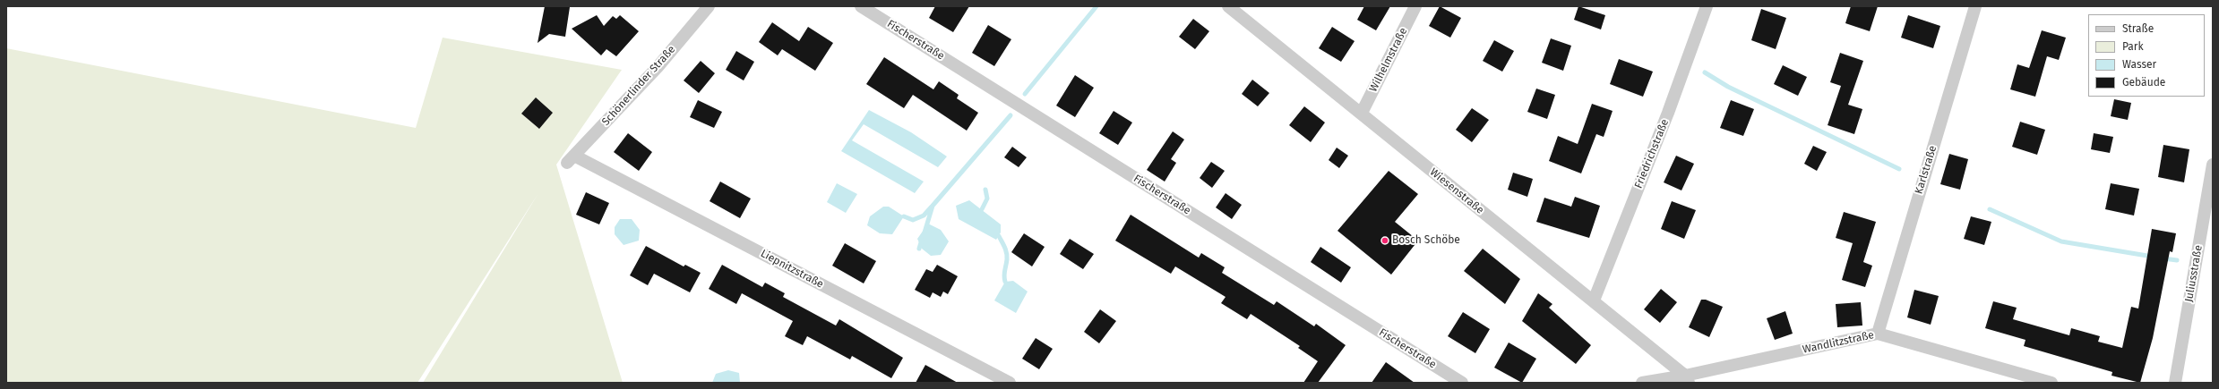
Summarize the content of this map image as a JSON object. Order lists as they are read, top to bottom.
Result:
{
  "streets": {
    "street": [
      "Fischerstraße",
      "Wilhelmstraße",
      "Schönerlinder Straße",
      "Friedrichstraße",
      "Karlstraße",
      "Wiesenstraße",
      "Liepnitzstraße",
      "Juliusstraße",
      "Wandlitzstraße"
    ]
  },
  "crossings": [
    ["Wilhelmstraße", "Wiesenstraße"],
    ["Schönerlinder Straße", "Liepnitzstraße"],
    ["Friedrichstraße", "Wiesenstraße"],
    ["Karlstraße", "Wandlitzstraße"],
    ["Wiesenstraße", "Wandlitzstraße"]
  ],
  "places": ["Bosch Schöbe"],
  "legend": [
    "Straße",
    "Park",
    "Wasser",
    "Gebäude"
  ]
}
